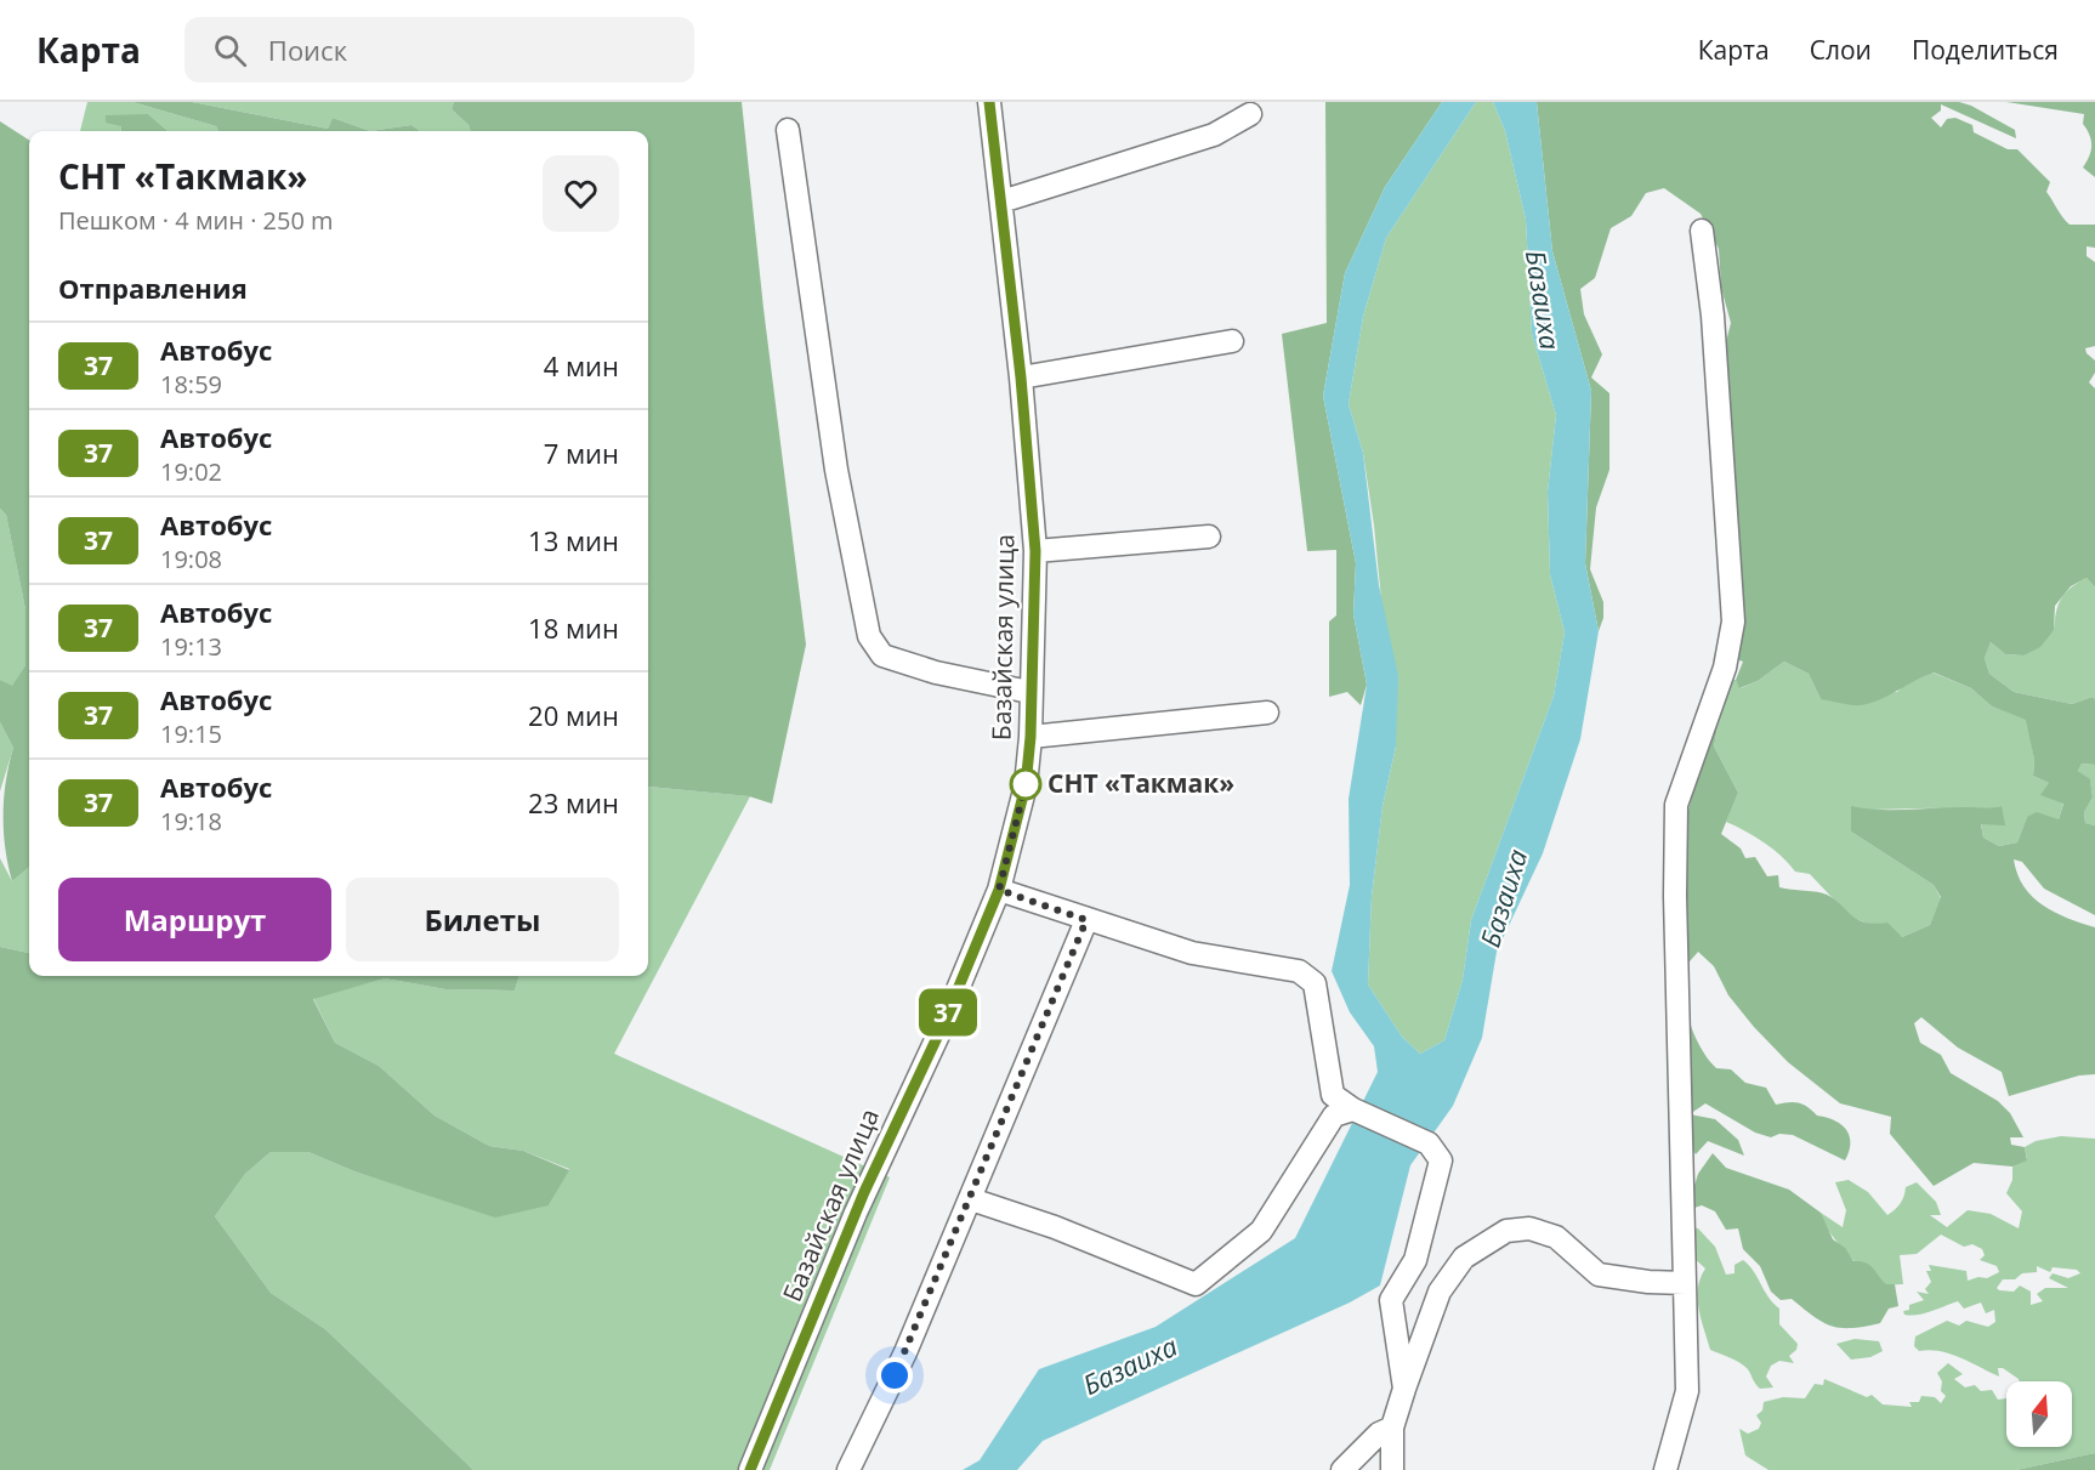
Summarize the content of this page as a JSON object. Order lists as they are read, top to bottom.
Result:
{
  "streets": {
    "street": ["Базайская улица"]
  },
  "water": ["Базаиха"],
  "places": ["СНТ «Такмак»"],
  "lines": ["bus line 37"],
  "north": "top",
  "page": {
    "header": "Карта",
    "search": "Поиск",
    "nav": ["Карта", "Слои", "Поделиться"],
    "on_map": "37",
    "heading": [
      ["СНТ «Такмак»", "Пешком · 4 мин · 250 m"],
      "Отправления"
    ],
    "list": [
      {
        "mark": "37",
        "name": "Автобус",
        "note": "18:59",
        "value": "4 мин"
      },
      {
        "mark": "37",
        "name": "Автобус",
        "note": "19:02",
        "value": "7 мин"
      },
      {
        "mark": "37",
        "name": "Автобус",
        "note": "19:08",
        "value": "13 мин"
      },
      {
        "mark": "37",
        "name": "Автобус",
        "note": "19:13",
        "value": "18 мин"
      },
      {
        "mark": "37",
        "name": "Автобус",
        "note": "19:15",
        "value": "20 мин"
      },
      {
        "mark": "37",
        "name": "Автобус",
        "note": "19:18",
        "value": "23 мин"
      }
    ],
    "buttons": ["Маршрут", "Билеты"]
  }
}
